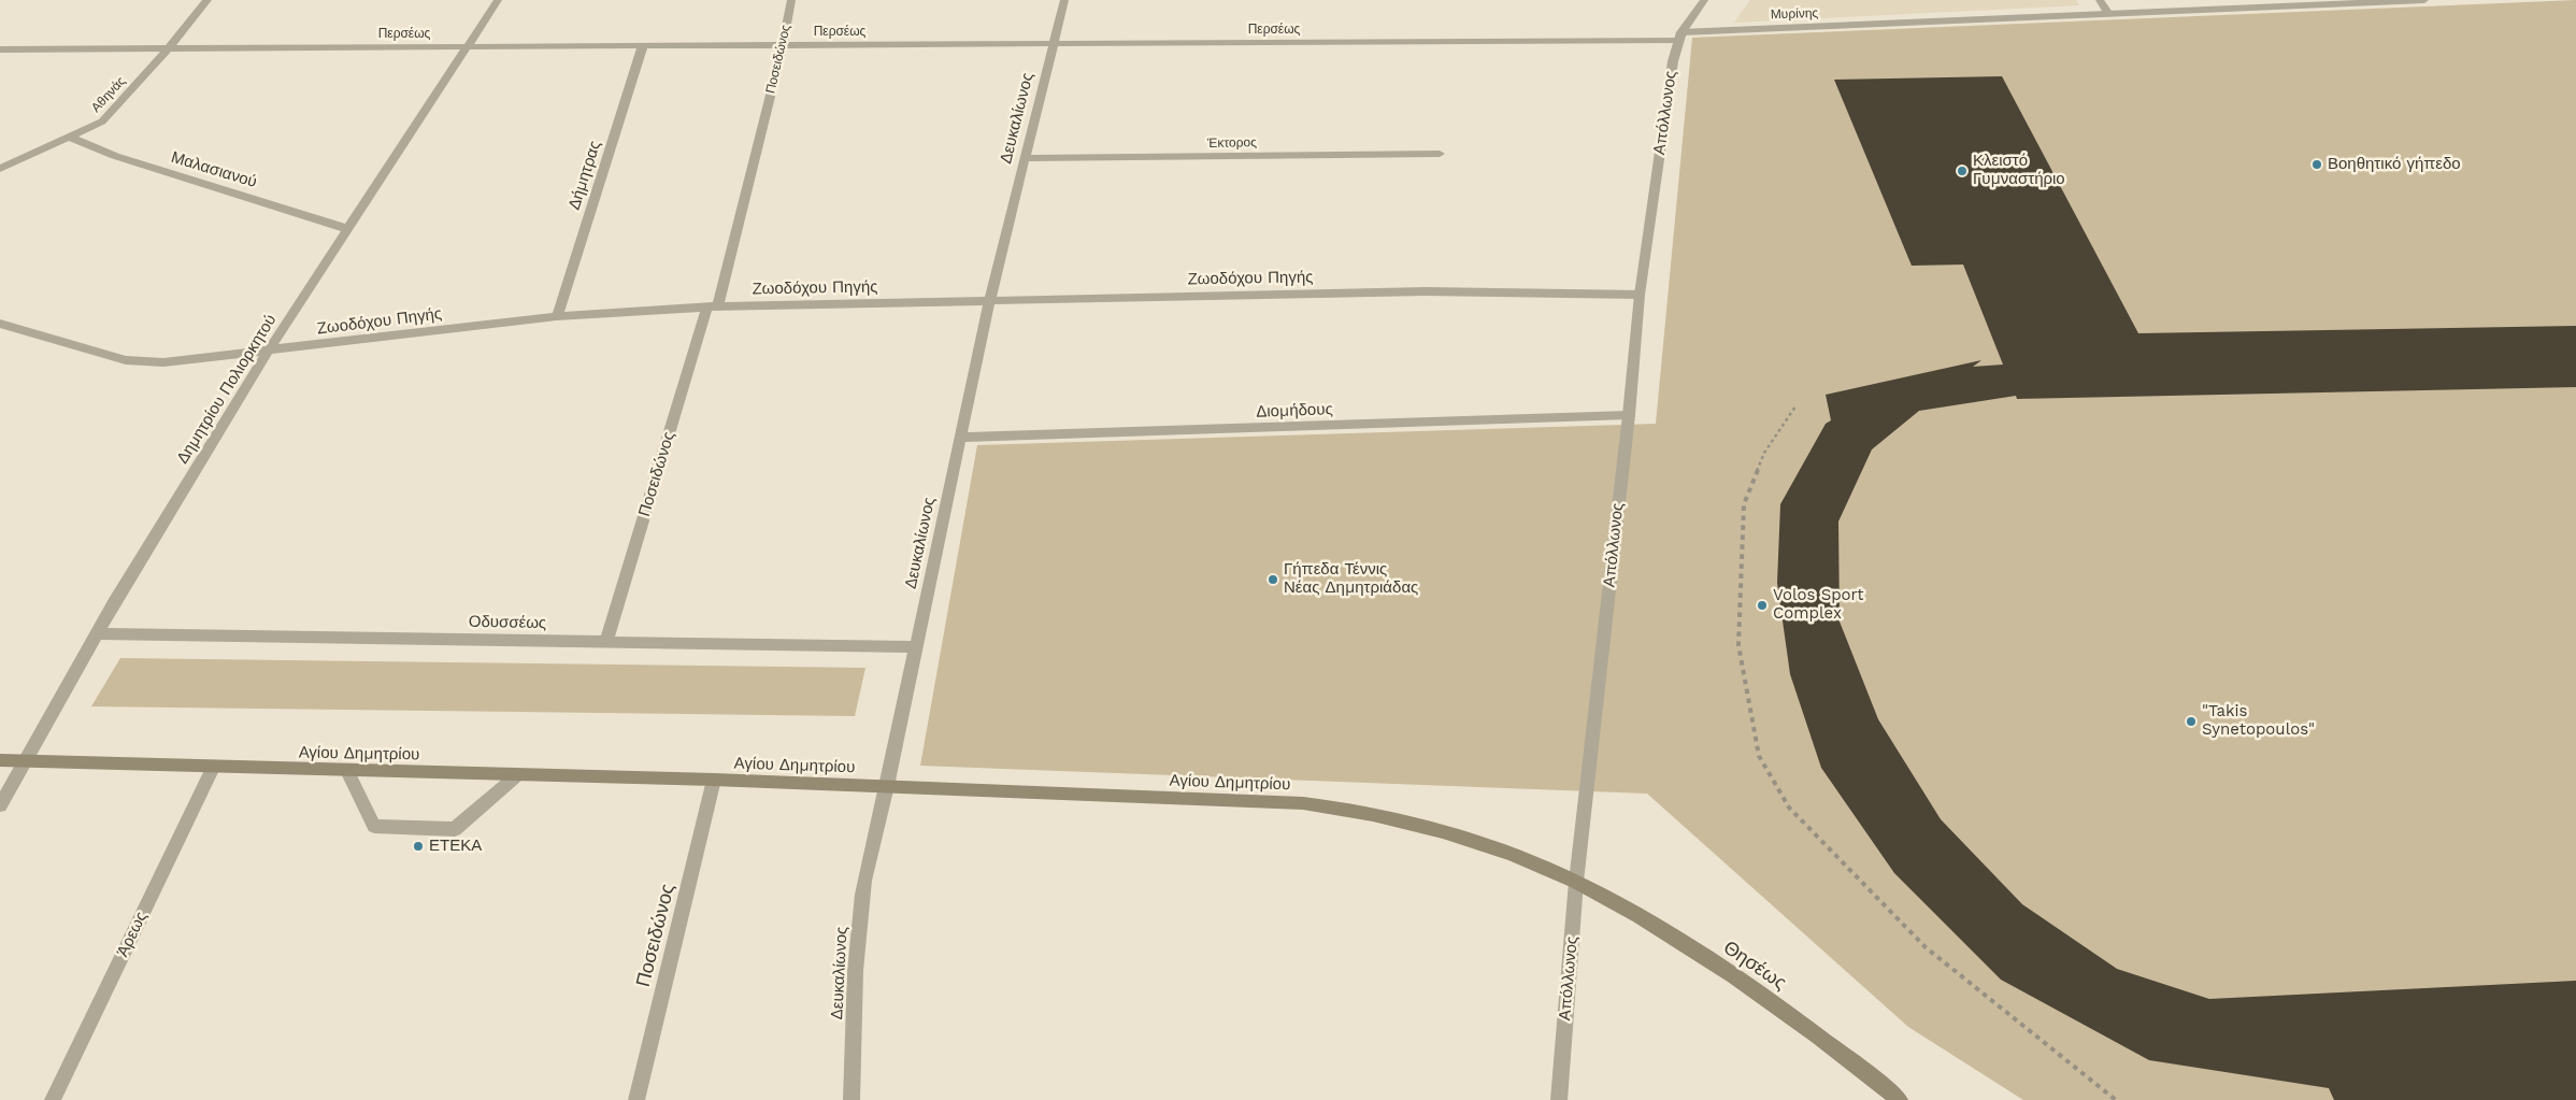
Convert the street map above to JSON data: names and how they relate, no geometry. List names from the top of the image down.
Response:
{
  "streets": {
    "main road": ["Αγίου Δημητρίου", "Θησέως"],
    "street": [
      "Μυρίνης",
      "Περσέως",
      "Ποσειδώνος",
      "Αθηνάς",
      "Απόλλωνος",
      "Δευκαλίωνος",
      "Έκτορος",
      "Μαλασιανού",
      "Δήμητρας",
      "Ζωοδόχου Πηγής",
      "Δημητρίου Πολιορκητού",
      "Διομήδους",
      "Οδυσσέως",
      "Άρεως"
    ]
  },
  "crossings": [
    ["Μυρίνης", "Περσέως"],
    ["Μυρίνης", "Απόλλωνος"],
    ["Περσέως", "Ποσειδώνος"],
    ["Περσέως", "Αθηνάς"],
    ["Περσέως", "Απόλλωνος"],
    ["Περσέως", "Δευκαλίωνος"],
    ["Περσέως", "Δήμητρας"],
    ["Περσέως", "Δημητρίου Πολιορκητού"],
    ["Ποσειδώνος", "Ζωοδόχου Πηγής"],
    ["Ποσειδώνος", "Οδυσσέως"],
    ["Ποσειδώνος", "Αγίου Δημητρίου"],
    ["Αθηνάς", "Μαλασιανού"],
    ["Απόλλωνος", "Ζωοδόχου Πηγής"],
    ["Απόλλωνος", "Διομήδους"],
    ["Απόλλωνος", "Αγίου Δημητρίου"],
    ["Απόλλωνος", "Θησέως"],
    ["Δευκαλίωνος", "Έκτορος"],
    ["Δευκαλίωνος", "Ζωοδόχου Πηγής"],
    ["Δευκαλίωνος", "Διομήδους"],
    ["Δευκαλίωνος", "Οδυσσέως"],
    ["Δευκαλίωνος", "Αγίου Δημητρίου"],
    ["Μαλασιανού", "Δημητρίου Πολιορκητού"],
    ["Δήμητρας", "Ζωοδόχου Πηγής"],
    ["Ζωοδόχου Πηγής", "Δημητρίου Πολιορκητού"],
    ["Δημητρίου Πολιορκητού", "Οδυσσέως"],
    ["Δημητρίου Πολιορκητού", "Αγίου Δημητρίου"],
    ["Αγίου Δημητρίου", "Άρεως"],
    ["Αγίου Δημητρίου", "Θησέως"]
  ],
  "places": [
    "Βοηθητικό γήπεδο",
    "Κλειστό Γυμναστήριο",
    "Γήπεδα Τέννις Νέας Δημητριάδας",
    "Volos Sport Complex",
    "\"Takis Synetopoulos\"",
    "ΕΤΕΚΑ"
  ]
}
